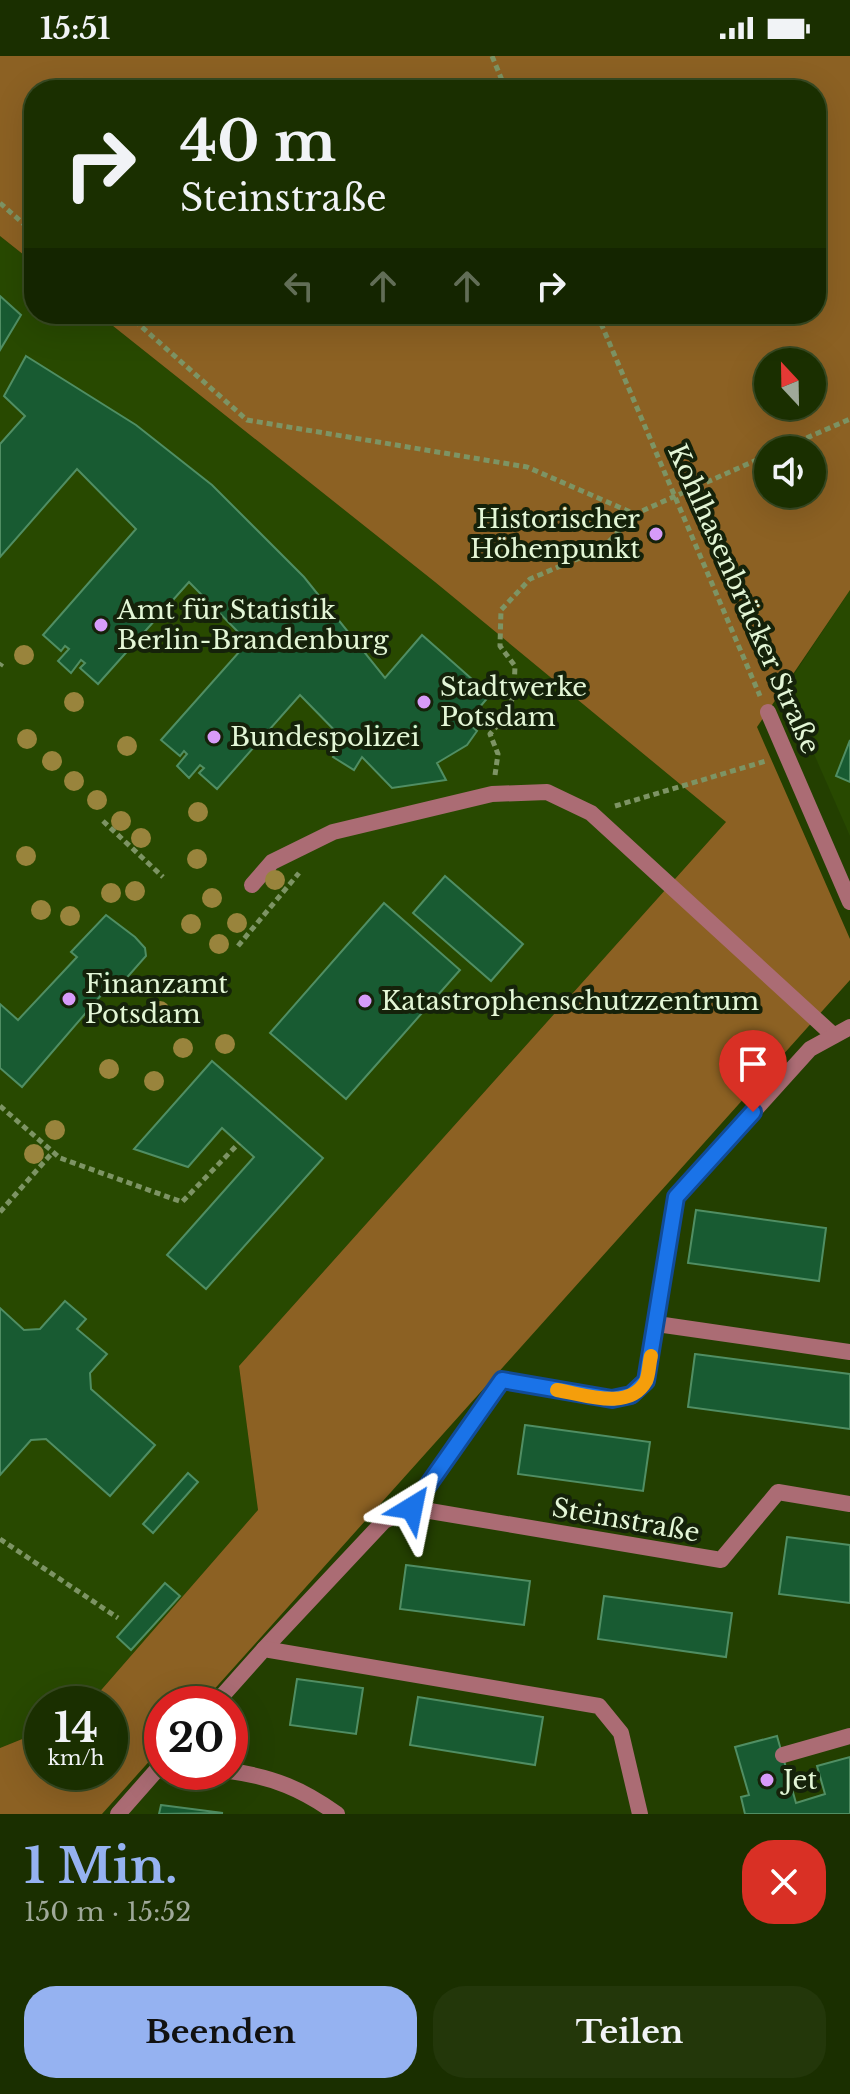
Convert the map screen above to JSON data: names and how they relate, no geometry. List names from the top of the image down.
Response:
{
  "streets": {
    "lane": ["Kohlhasenbrücker Straße", "Steinstraße"]
  },
  "places": [
    "Historischer Höhenpunkt",
    "Amt für Statistik Berlin-Brandenburg",
    "Stadtwerke Potsdam",
    "Bundespolizei",
    "Finanzamt Potsdam",
    "Katastrophenschutzzentrum",
    "Jet"
  ],
  "north": "top",
  "page": {
    "status": "15:51",
    "turn": ["40 m", "Steinstraße"],
    "speed": "14 km/h",
    "limit": "20",
    "heading": ["1 Min.", "150 m · 15:52"],
    "buttons": ["Beenden", "Teilen"]
  }
}
